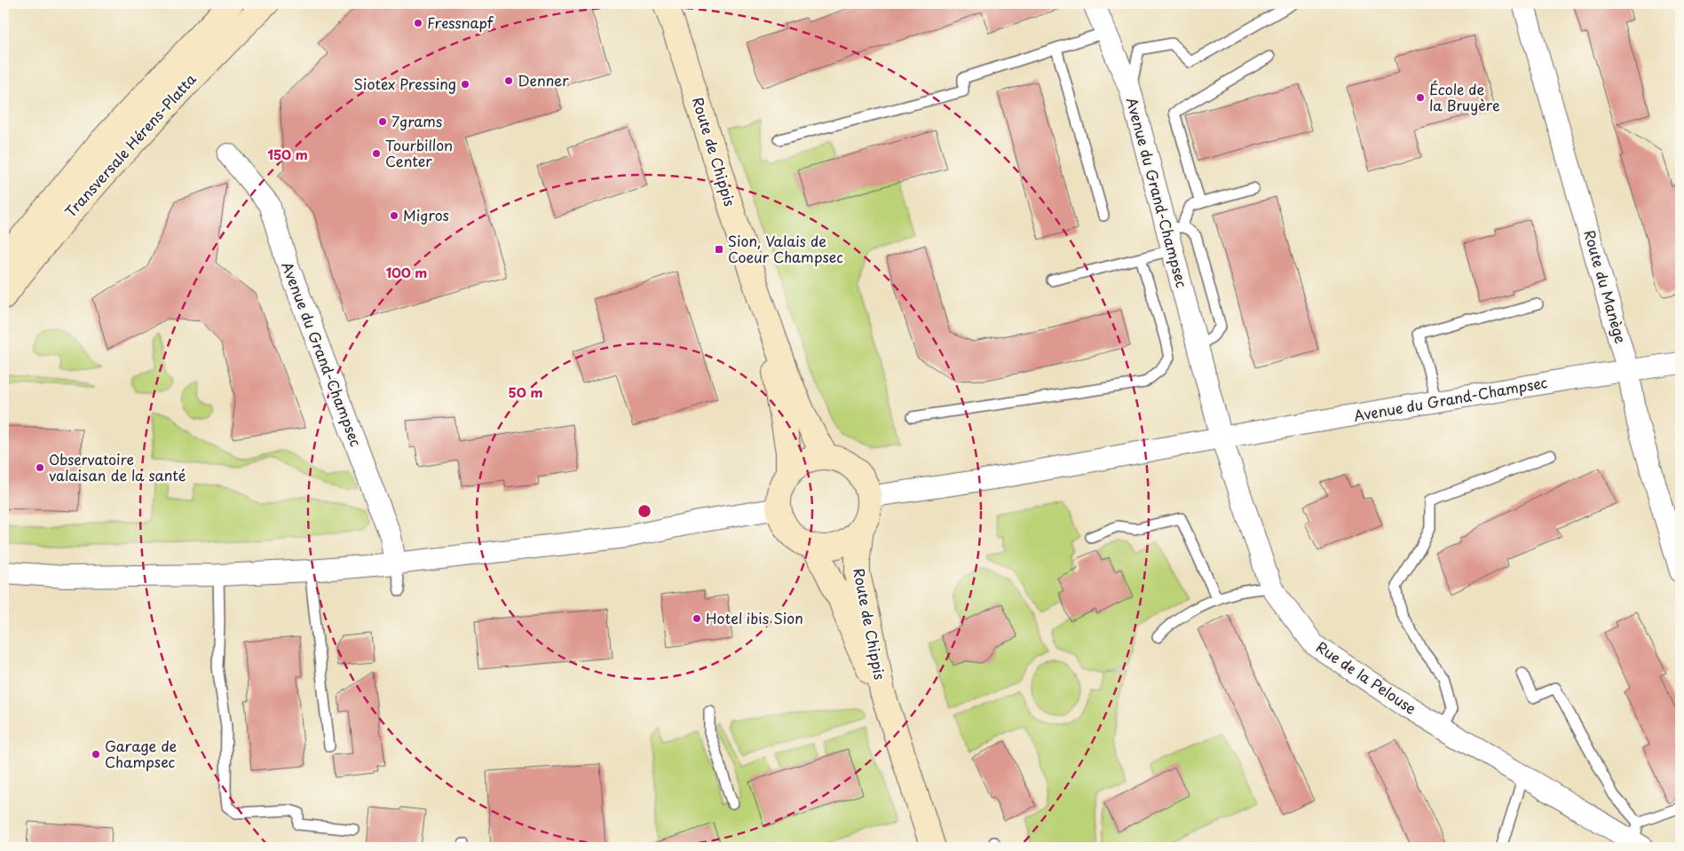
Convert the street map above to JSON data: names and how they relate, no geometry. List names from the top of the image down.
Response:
{
  "streets": {
    "street": [
      "Transversale Hérens-Platta",
      "Route de Chippis",
      "Avenue du Grand-Champsec",
      "Route du Manège",
      "Rue de la Pelouse"
    ]
  },
  "crossings": [
    ["Route de Chippis", "Avenue du Grand-Champsec"],
    ["Avenue du Grand-Champsec", "Route du Manège"],
    ["Avenue du Grand-Champsec", "Rue de la Pelouse"]
  ],
  "places": {
    "other": [
      "Fressnapf",
      "Denner",
      "Siotex Pressing",
      "École de la Bruyère",
      "7grams",
      "Tourbillon Center",
      "Migros",
      "Observatoire valaisan de la santé",
      "Hotel ibis Sion",
      "Garage de Champsec"
    ],
    "transit": ["Sion, Valais de Coeur Champsec"]
  },
  "rings": ["150 m", "100 m", "50 m"]
}
